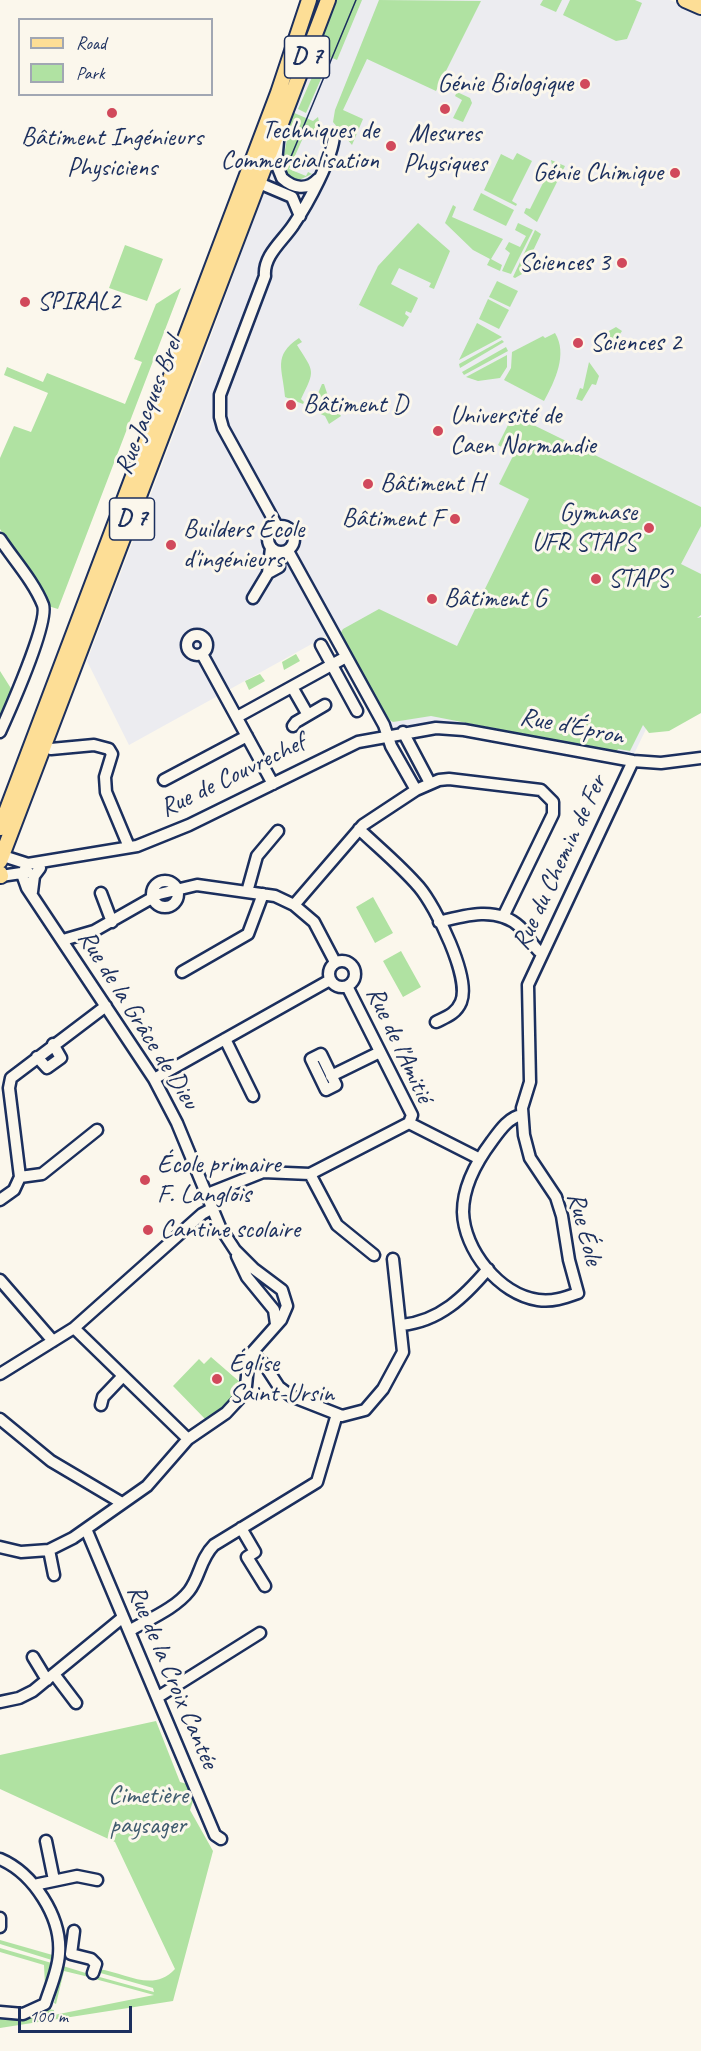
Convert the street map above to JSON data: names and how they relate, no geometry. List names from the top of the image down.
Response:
{
  "streets": {
    "main road": ["D 7", "Rue Jacques Brel"],
    "street": [
      "Rue d'Épron",
      "Rue de Couvrechef",
      "Rue du Chemin de Fer",
      "Rue de la Grâce de Dieu",
      "Rue de l'Amitié",
      "Rue Éole",
      "Rue de la Croix Cantée"
    ]
  },
  "crossings": [
    ["Rue Jacques Brel", "Rue de Couvrechef"],
    ["Rue d'Épron", "Rue de Couvrechef"],
    ["Rue d'Épron", "Rue du Chemin de Fer"],
    ["Rue de Couvrechef", "Rue de la Grâce de Dieu"],
    ["Rue du Chemin de Fer", "Rue Éole"]
  ],
  "parks": ["Cimetière paysager"],
  "places": [
    "Génie Biologique",
    "Mesures Physiques",
    "Bâtiment Ingénieurs Physiciens",
    "Techniques de Commercialisation",
    "Génie Chimique",
    "Sciences 3",
    "SPIRAL2",
    "Sciences 2",
    "Bâtiment D",
    "Université de Caen Normandie",
    "Bâtiment H",
    "Bâtiment F",
    "Gymnase UFR STAPS",
    "Builders École d'ingénieurs",
    "STAPS",
    "Bâtiment G",
    "École primaire F. Langlois",
    "Cantine scolaire",
    "Église Saint-Ursin"
  ],
  "legend": ["Road", "Park"],
  "scale_bar": "100 m"
}
